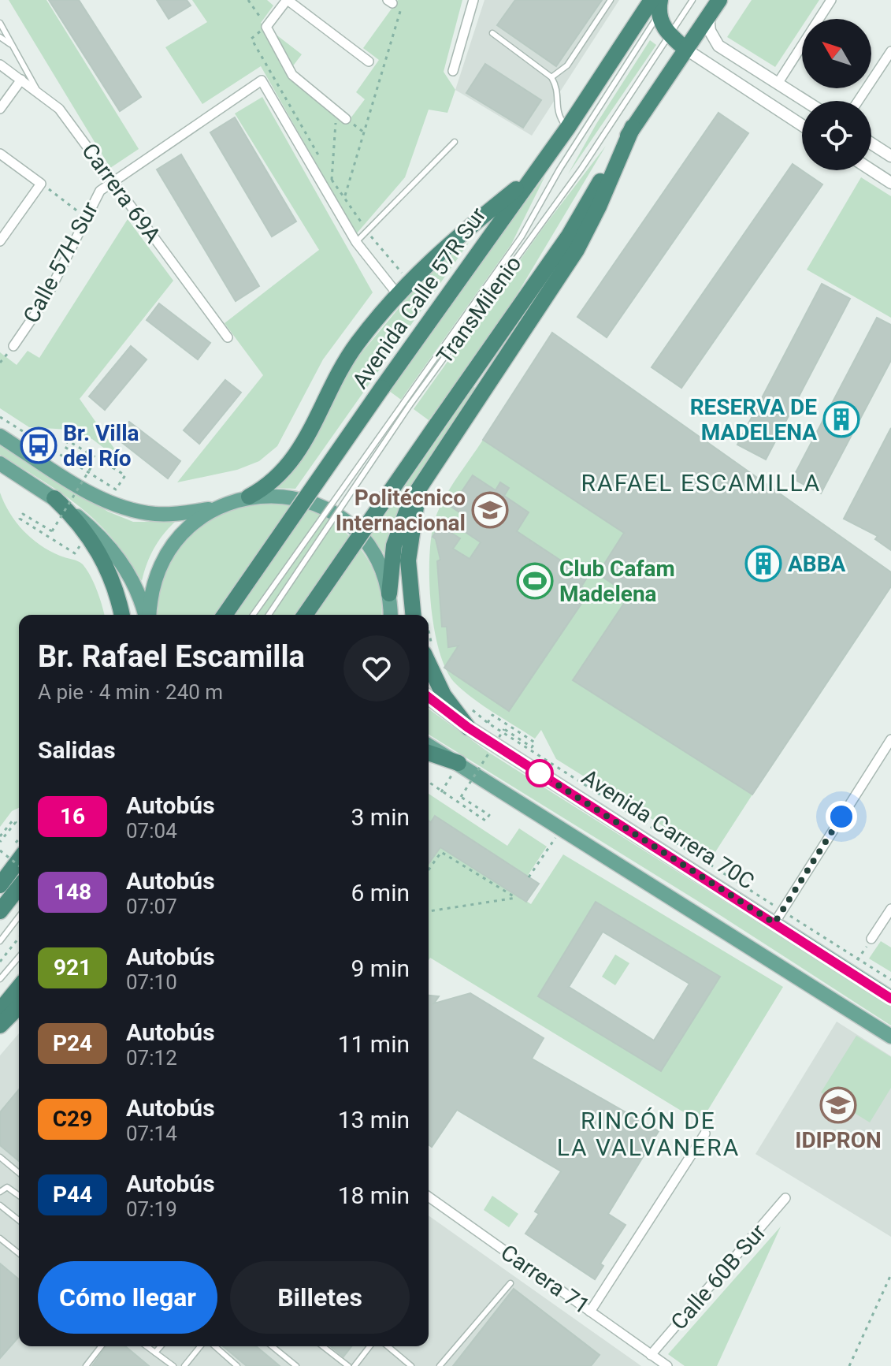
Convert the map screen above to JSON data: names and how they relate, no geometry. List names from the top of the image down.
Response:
{
  "streets": {
    "highway": ["Avenida Calle 57R Sur"],
    "main road": ["Avenida Carrera 70C"],
    "street": [
      "Carrera 69A",
      "Calle 57H Sur",
      "Calle 60B Sur",
      "Carrera 71"
    ],
    "lane": ["TransMilenio"]
  },
  "crossings": [
    ["Carrera 69A", "Calle 57H Sur"],
    ["Avenida Calle 57R Sur", "TransMilenio"],
    ["Calle 60B Sur", "Carrera 71"]
  ],
  "districts": ["RAFAEL ESCAMILLA", "RINCÓN DE LA VALVANERA"],
  "places": {
    "building": ["RESERVA DE MADELENA", "ABBA"],
    "bus stop": ["Br. Villa del Río"],
    "school or university": ["Politécnico Internacional", "IDIPRON"],
    "sports": ["Club Cafam Madelena"]
  },
  "lines": ["bus line 16"],
  "north": "top left",
  "page": {
    "heading": [
      ["Br. Rafael Escamilla", "A pie · 4 min · 240 m"],
      "Salidas"
    ],
    "list": [
      {
        "mark": "16",
        "name": "Autobús",
        "note": "07:04",
        "value": "3 min"
      },
      {
        "mark": "148",
        "name": "Autobús",
        "note": "07:07",
        "value": "6 min"
      },
      {
        "mark": "921",
        "name": "Autobús",
        "note": "07:10",
        "value": "9 min"
      },
      {
        "mark": "P24",
        "name": "Autobús",
        "note": "07:12",
        "value": "11 min"
      },
      {
        "mark": "C29",
        "name": "Autobús",
        "note": "07:14",
        "value": "13 min"
      },
      {
        "mark": "P44",
        "name": "Autobús",
        "note": "07:19",
        "value": "18 min"
      }
    ],
    "buttons": ["Cómo llegar", "Billetes"]
  }
}
